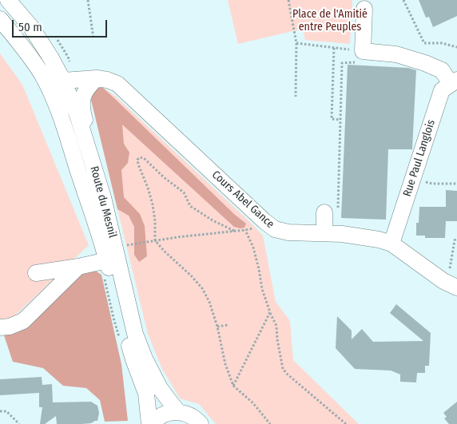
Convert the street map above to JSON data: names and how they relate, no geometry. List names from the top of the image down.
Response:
{
  "streets": {
    "street": ["Rue Paul Langlois", "Cours Abel Gance", "Route du Mesnil"]
  },
  "crossings": [
    ["Rue Paul Langlois", "Cours Abel Gance"],
    ["Cours Abel Gance", "Route du Mesnil"]
  ],
  "parks": ["Place de l'Amitié entre Peuples"],
  "scale_bar": "50 m"
}
